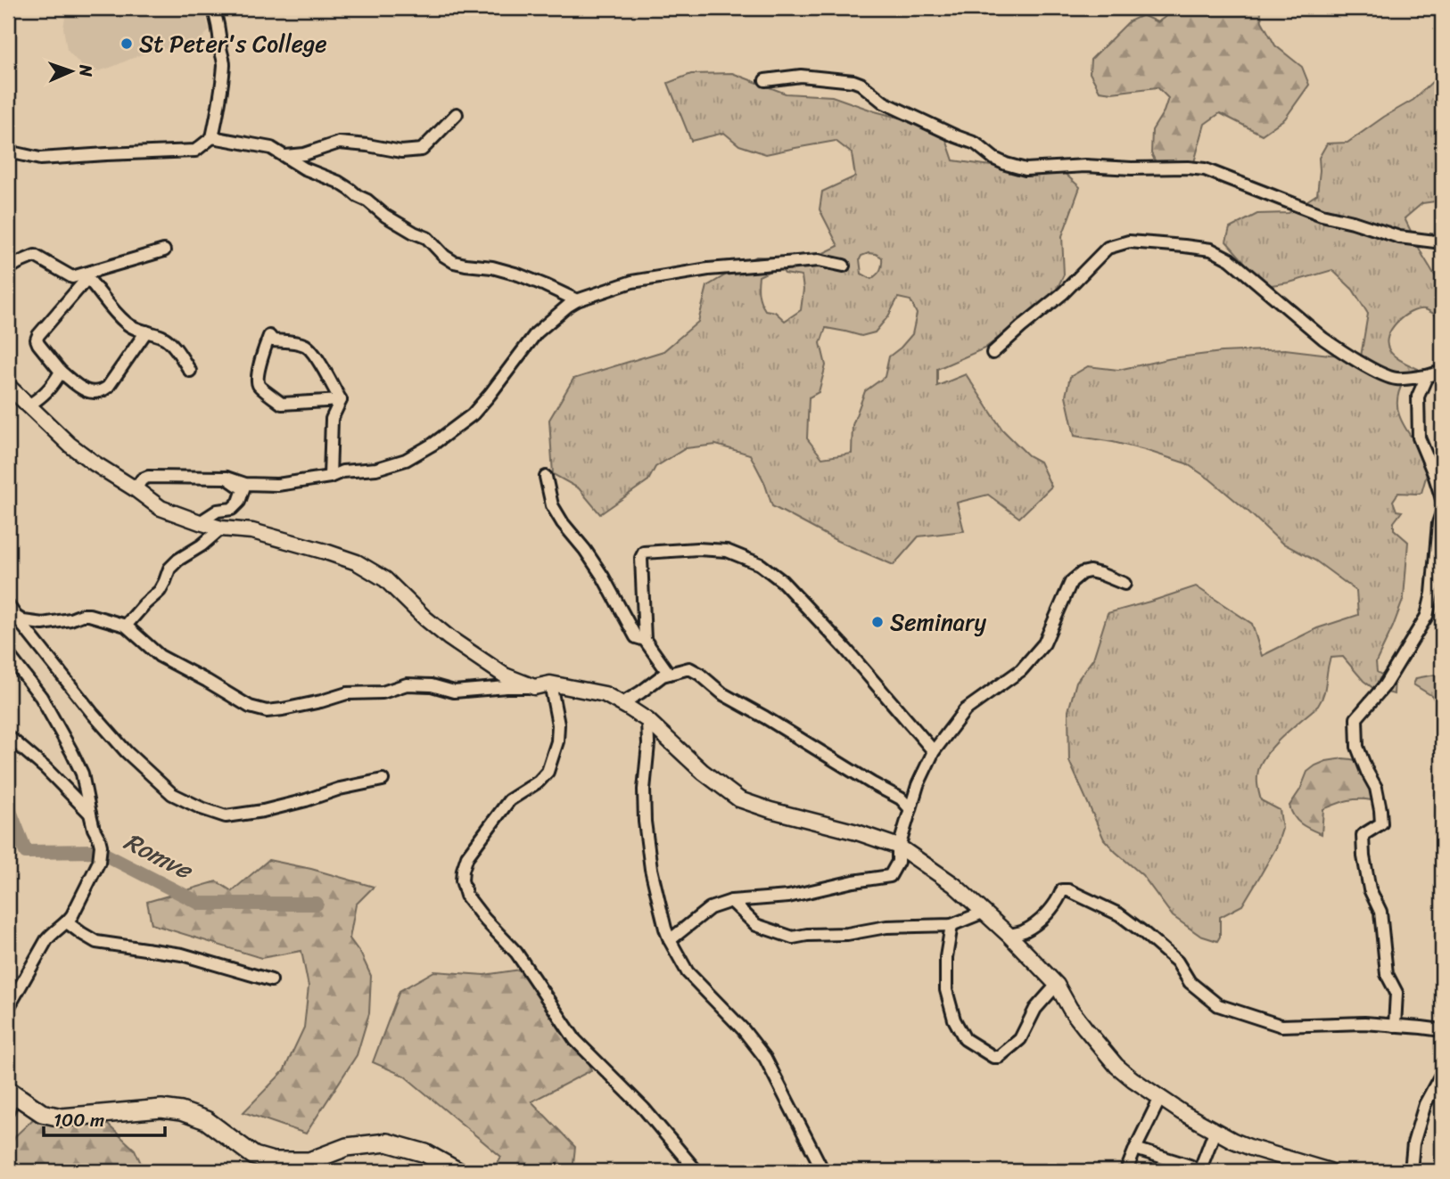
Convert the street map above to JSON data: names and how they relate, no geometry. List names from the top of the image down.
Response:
{
  "water": ["Romve"],
  "places": ["St Peter's College", "Seminary"],
  "scale_bar": "100 m",
  "north": "right"
}
